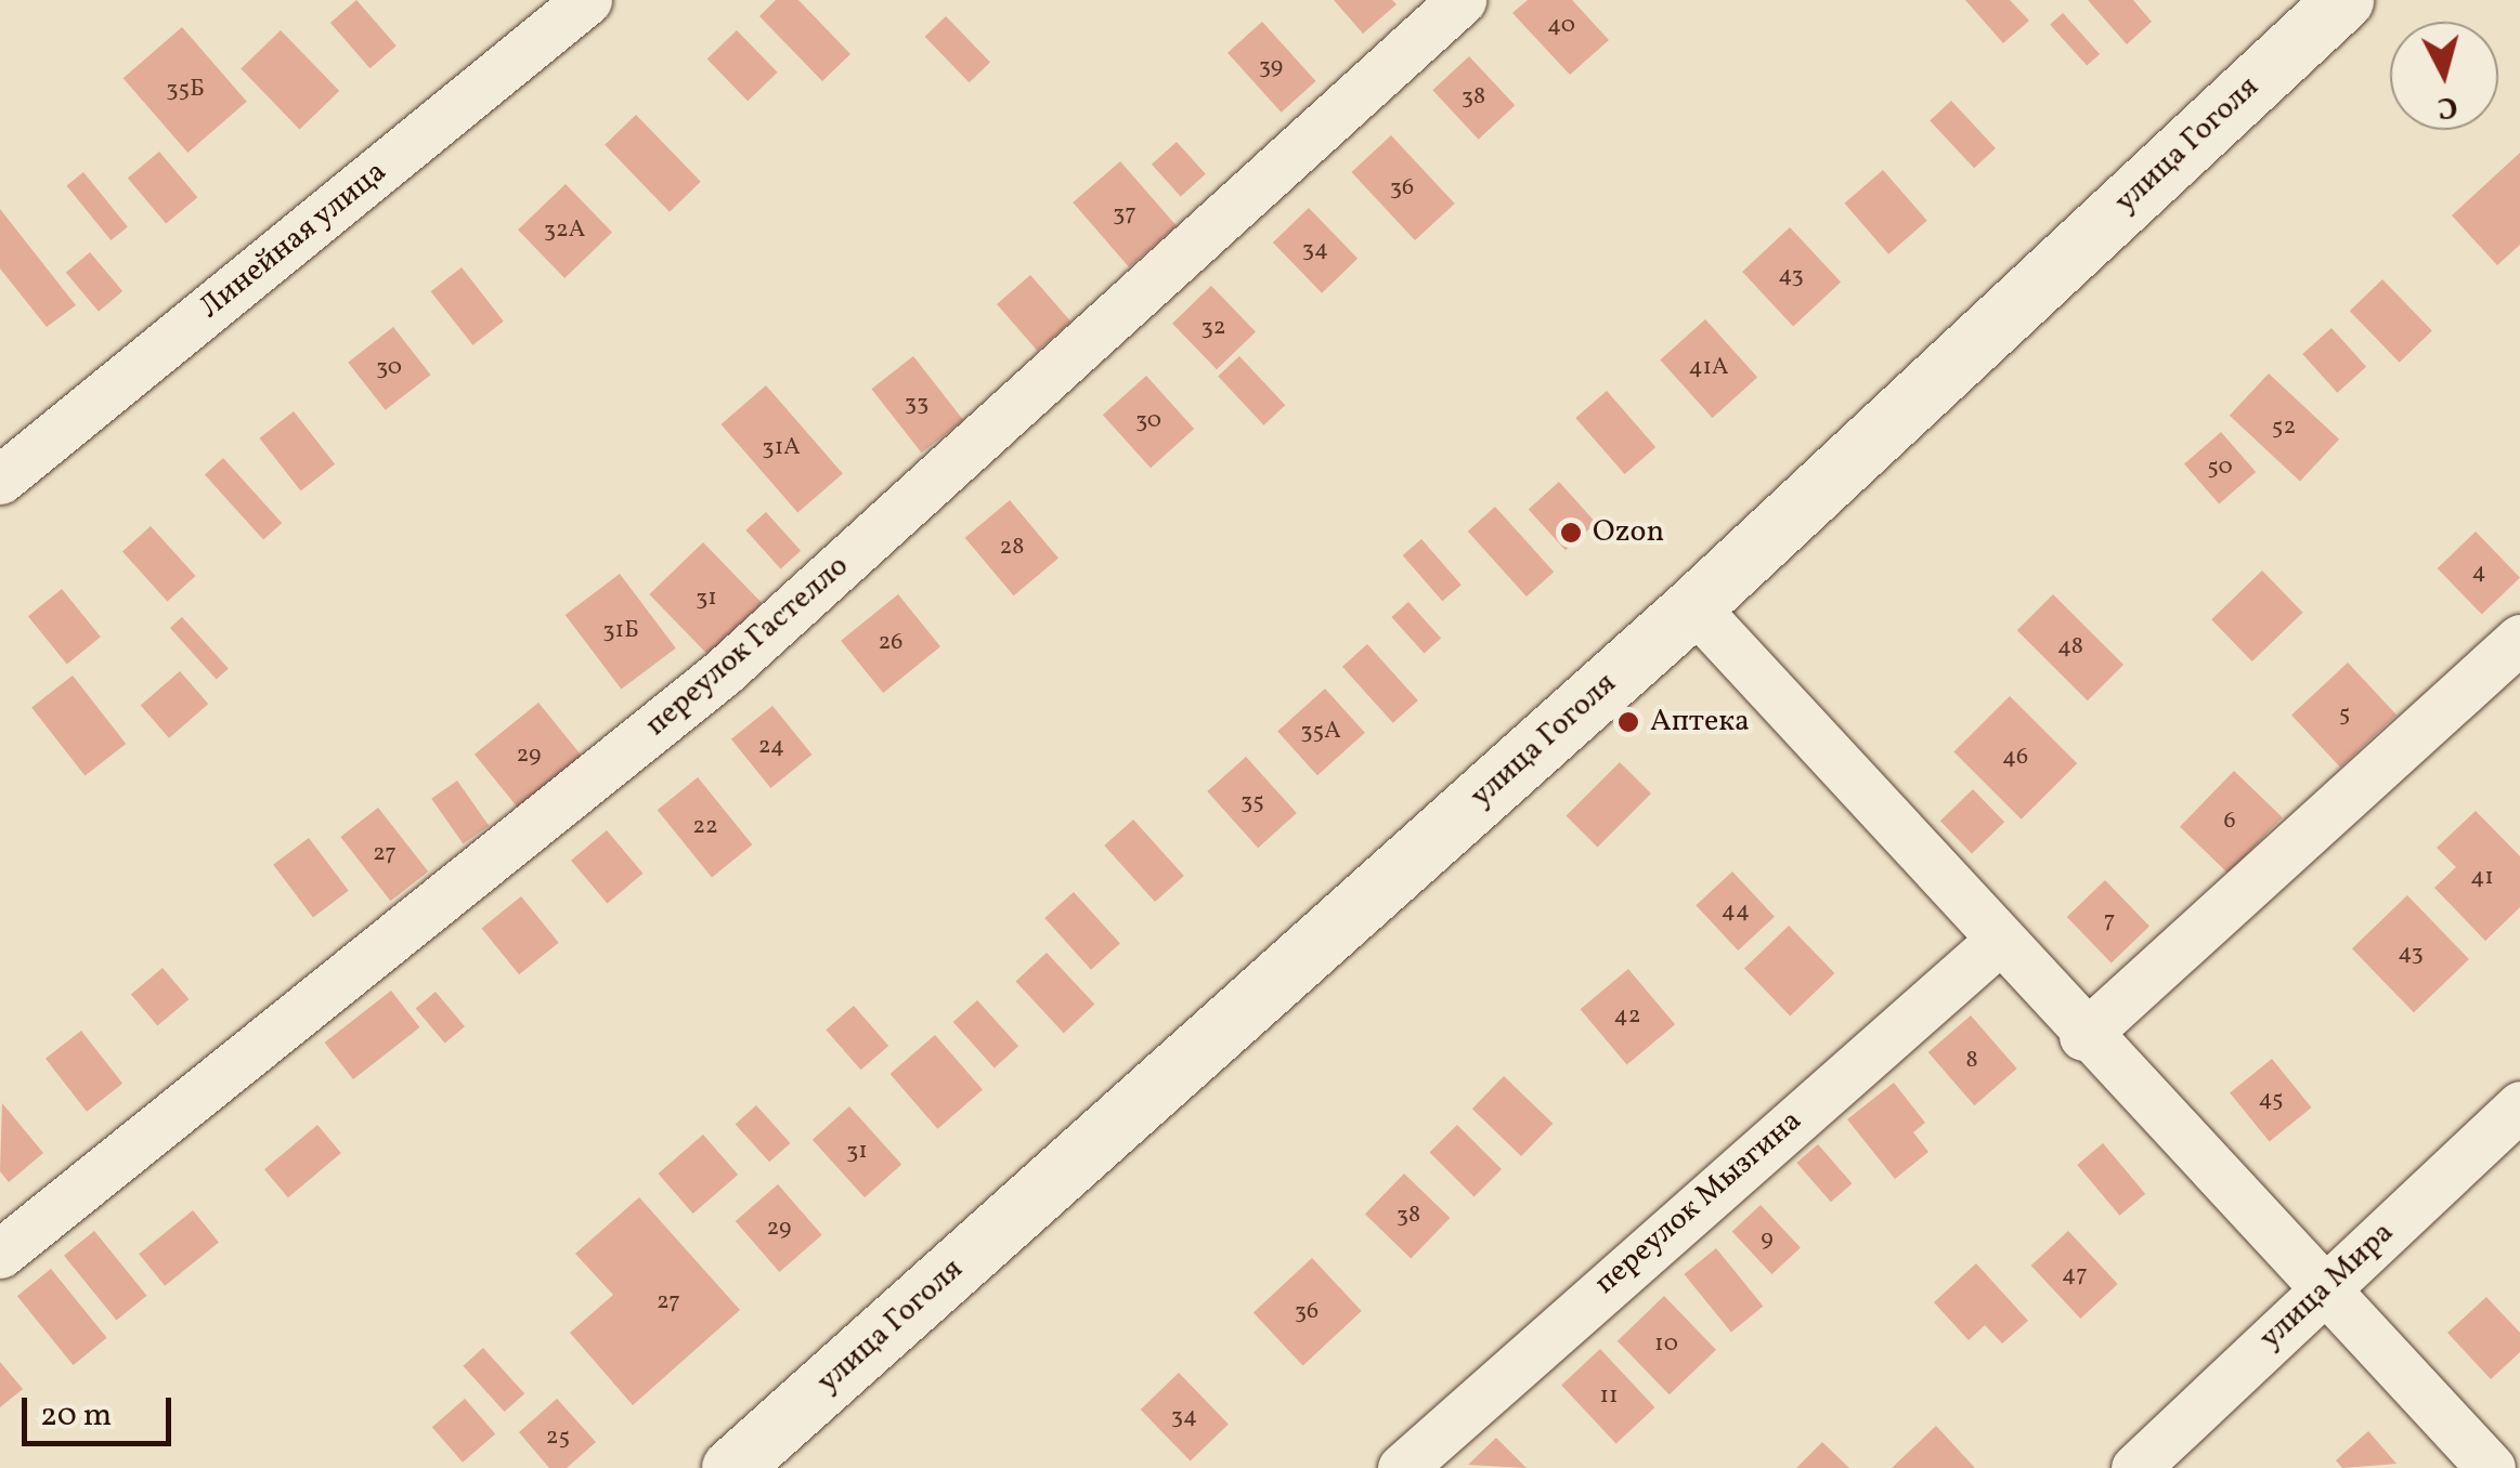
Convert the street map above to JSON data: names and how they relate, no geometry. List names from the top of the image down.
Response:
{
  "streets": {
    "street": [
      "улица Гоголя",
      "Линейная улица",
      "переулок Гастелло",
      "переулок Мызгина",
      "улица Мира"
    ]
  },
  "places": ["Ozon", "Аптека"],
  "house_numbers": [
    "40",
    "39",
    "35Б",
    "38",
    "36",
    "37",
    "32А",
    "34",
    "43",
    "32",
    "30",
    "41А",
    "33",
    "30",
    "52",
    "31А",
    "50",
    "28",
    "4",
    "31",
    "31Б",
    "26",
    "48",
    "5",
    "35А",
    "24",
    "29",
    "46",
    "35",
    "6",
    "22",
    "27",
    "41",
    "44",
    "7",
    "43",
    "42",
    "8",
    "45",
    "31",
    "38",
    "29",
    "9",
    "47",
    "27",
    "36",
    "10",
    "11",
    "34",
    "25"
  ],
  "scale_bar": "20 m",
  "north": "bottom"
}
